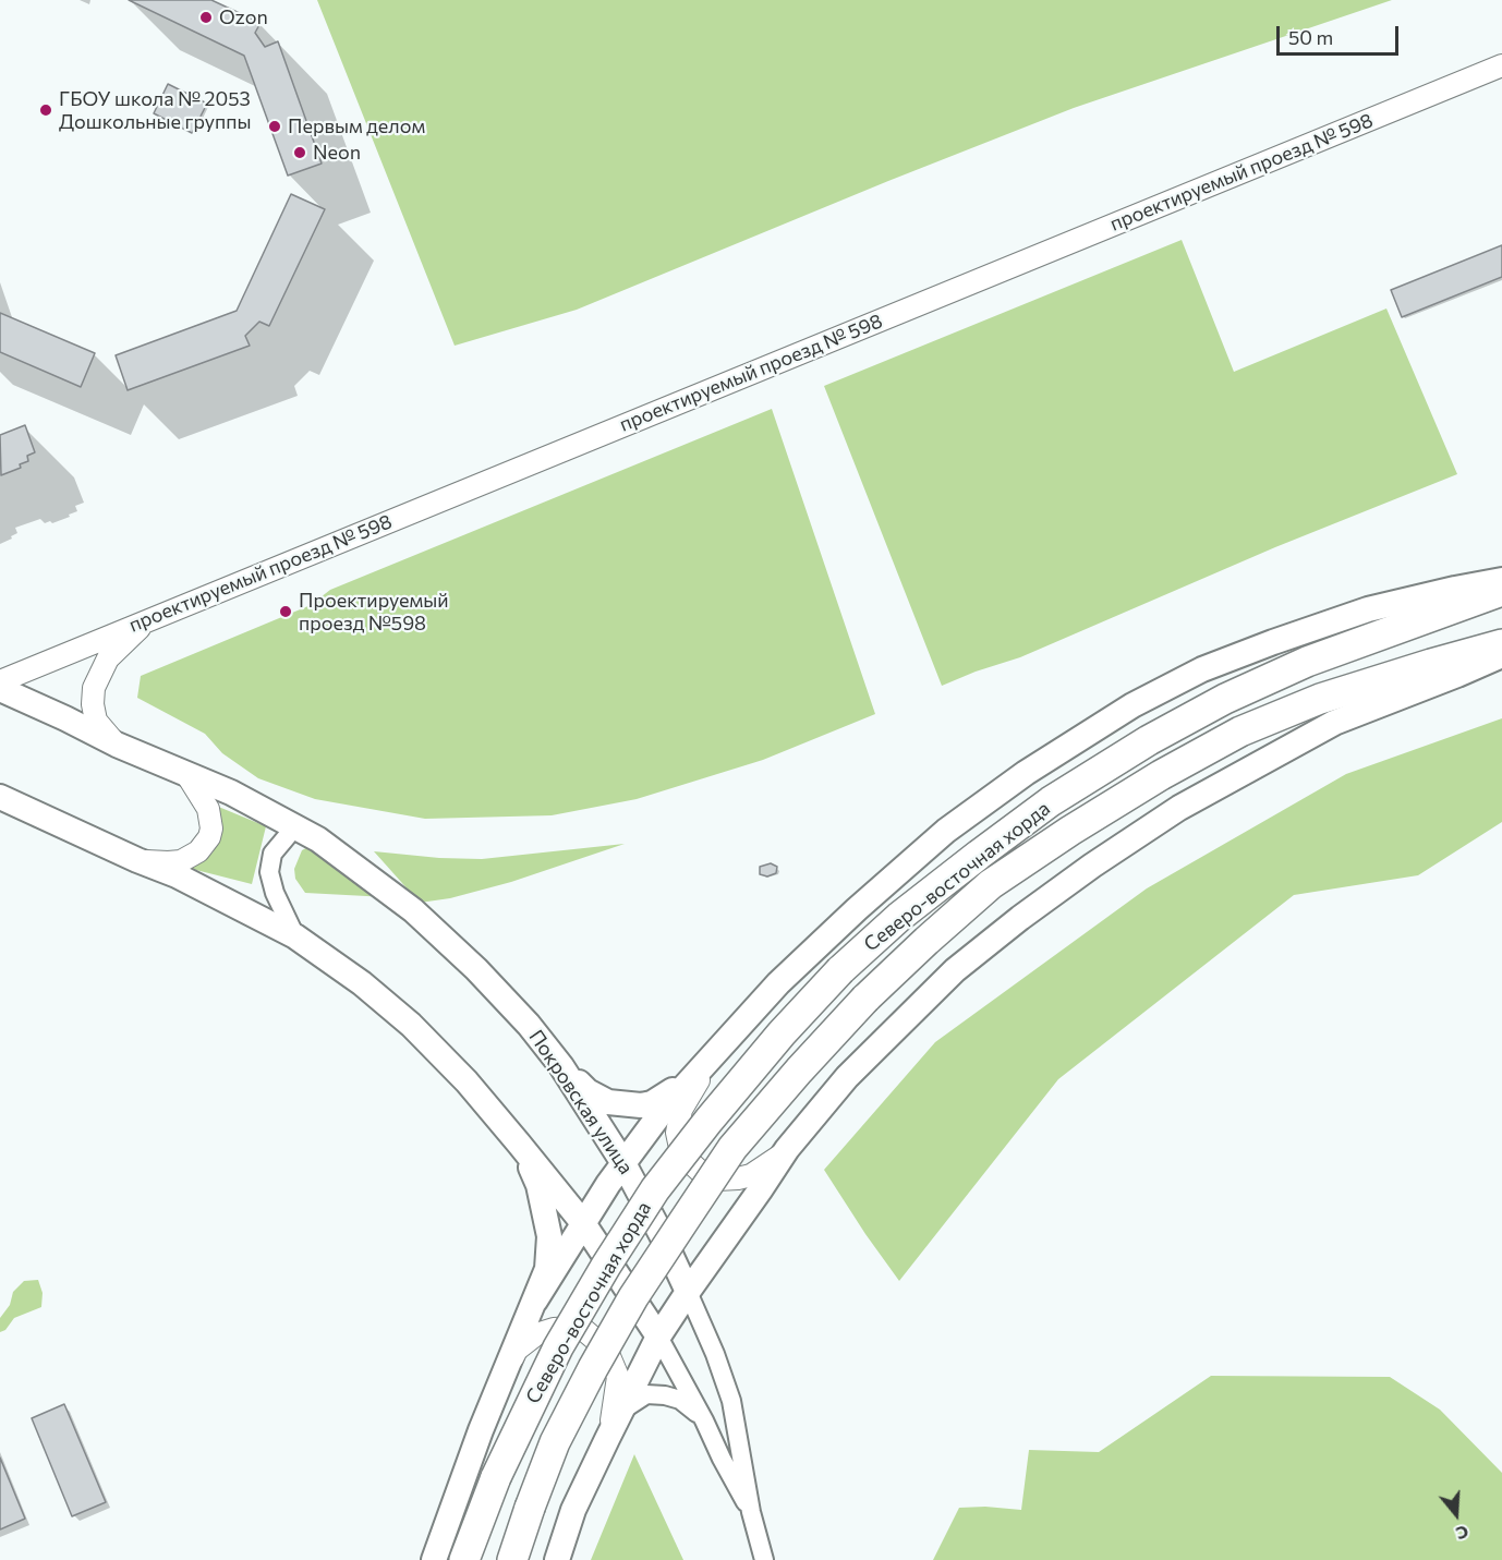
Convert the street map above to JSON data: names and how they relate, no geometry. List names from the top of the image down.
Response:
{
  "streets": {
    "highway": ["Северо-восточная хорда"],
    "main road": ["Покровская улица"],
    "street": ["проектируемый проезд № 598"]
  },
  "places": [
    "Ozon",
    "ГБОУ школа № 2053 Дошкольные группы",
    "Первым делом",
    "Neon",
    "Проектируемый проезд №598"
  ],
  "scale_bar": "50 m",
  "north": "bottom"
}
